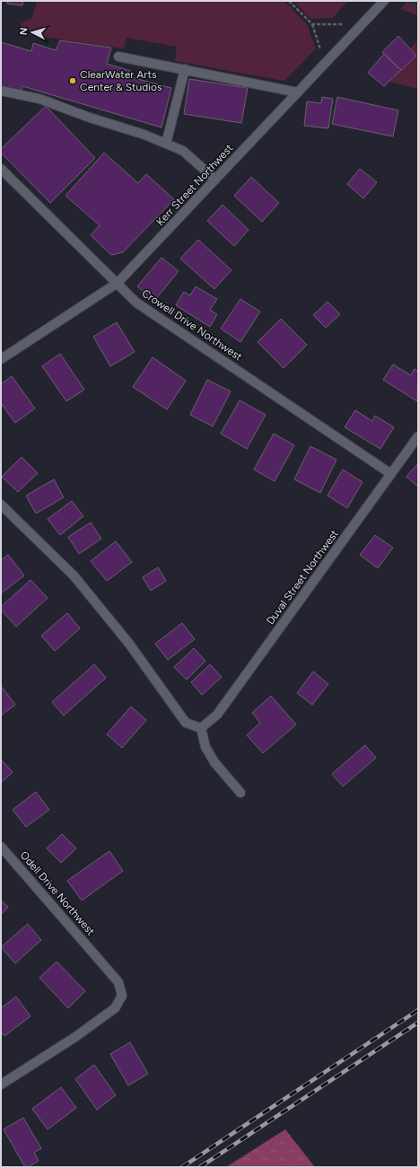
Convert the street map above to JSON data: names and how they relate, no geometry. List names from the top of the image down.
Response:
{
  "streets": {
    "street": [
      "Kerr Street Northwest",
      "Crowell Drive Northwest",
      "Duval Street Northwest",
      "Odell Drive Northwest"
    ]
  },
  "crossings": [
    ["Kerr Street Northwest", "Crowell Drive Northwest"],
    ["Crowell Drive Northwest", "Duval Street Northwest"]
  ],
  "places": ["ClearWater Arts Center & Studios"],
  "north": "left"
}
